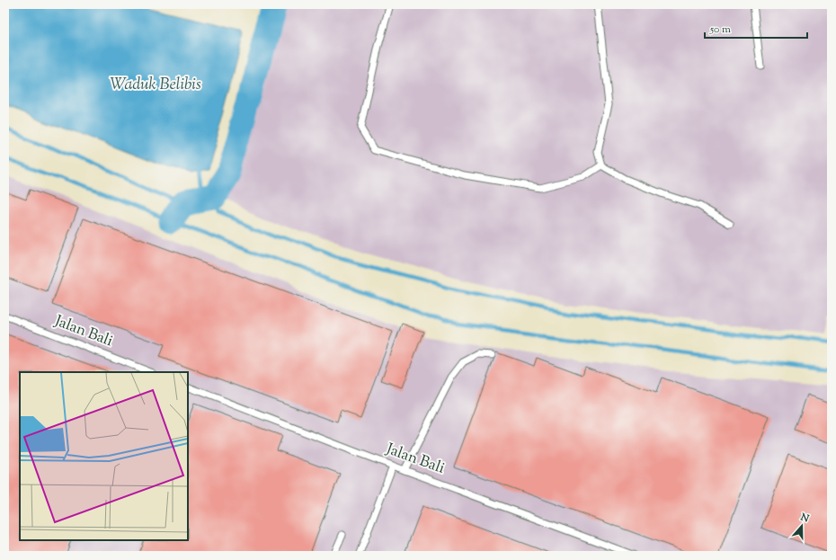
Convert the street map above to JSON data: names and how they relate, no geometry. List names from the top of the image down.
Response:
{
  "streets": {
    "lane": ["Jalan Bali"]
  },
  "water": ["Waduk Belibis"],
  "scale_bar": "50 m",
  "north": "top"
}
